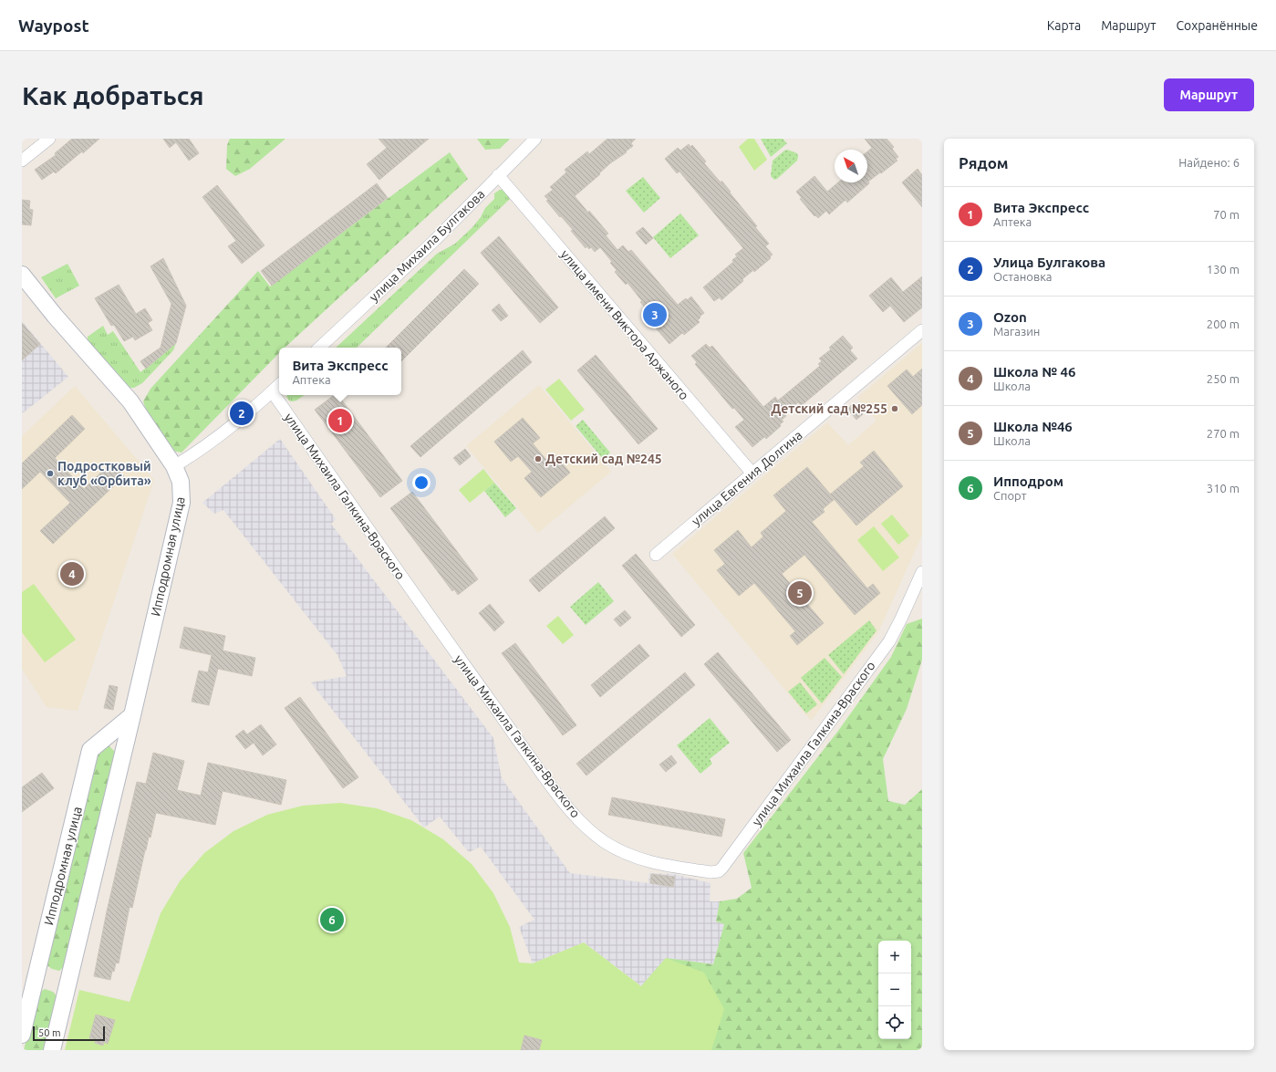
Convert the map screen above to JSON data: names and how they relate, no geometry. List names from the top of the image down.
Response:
{
  "streets": {
    "street": [
      "улица Михаила Булгакова",
      "улица имени Виктора Аржаного",
      "улица Евгения Долгина",
      "улица Михаила Галкина-Враского",
      "Ипподромная улица"
    ]
  },
  "crossings": [
    ["улица Михаила Булгакова", "улица имени Виктора Аржаного"],
    ["улица имени Виктора Аржаного", "улица Евгения Долгина"]
  ],
  "places": ["Детский сад №255", "Детский сад №245", "Подростковый клуб «Орбита»"],
  "scale_bar": "50 m",
  "north": "top left",
  "page": {
    "header": "Waypost",
    "nav": ["Карта", "Маршрут", "Сохранённые"],
    "buttons": "Маршрут",
    "title": "Как добраться",
    "heading": ["Рядом", "Найдено: 6"],
    "list": [
      {
        "mark": "1",
        "name": "Вита Экспресс",
        "note": "Аптека",
        "value": "70 m"
      },
      {
        "mark": "2",
        "name": "Улица Булгакова",
        "note": "Остановка",
        "value": "130 m"
      },
      {
        "mark": "3",
        "name": "Ozon",
        "note": "Магазин",
        "value": "200 m"
      },
      {
        "mark": "4",
        "name": "Школа № 46",
        "note": "Школа",
        "value": "250 m"
      },
      {
        "mark": "5",
        "name": "Школа №46",
        "note": "Школа",
        "value": "270 m"
      },
      {
        "mark": "6",
        "name": "Ипподром",
        "note": "Спорт",
        "value": "310 m"
      }
    ],
    "pins": [
      "3",
      "2",
      "1",
      "4",
      "5",
      "6"
    ],
    "popup": ["Вита Экспресс", "Аптека"],
    "map_buttons": ["+", "−"],
    "scale": "50 m"
  }
}
